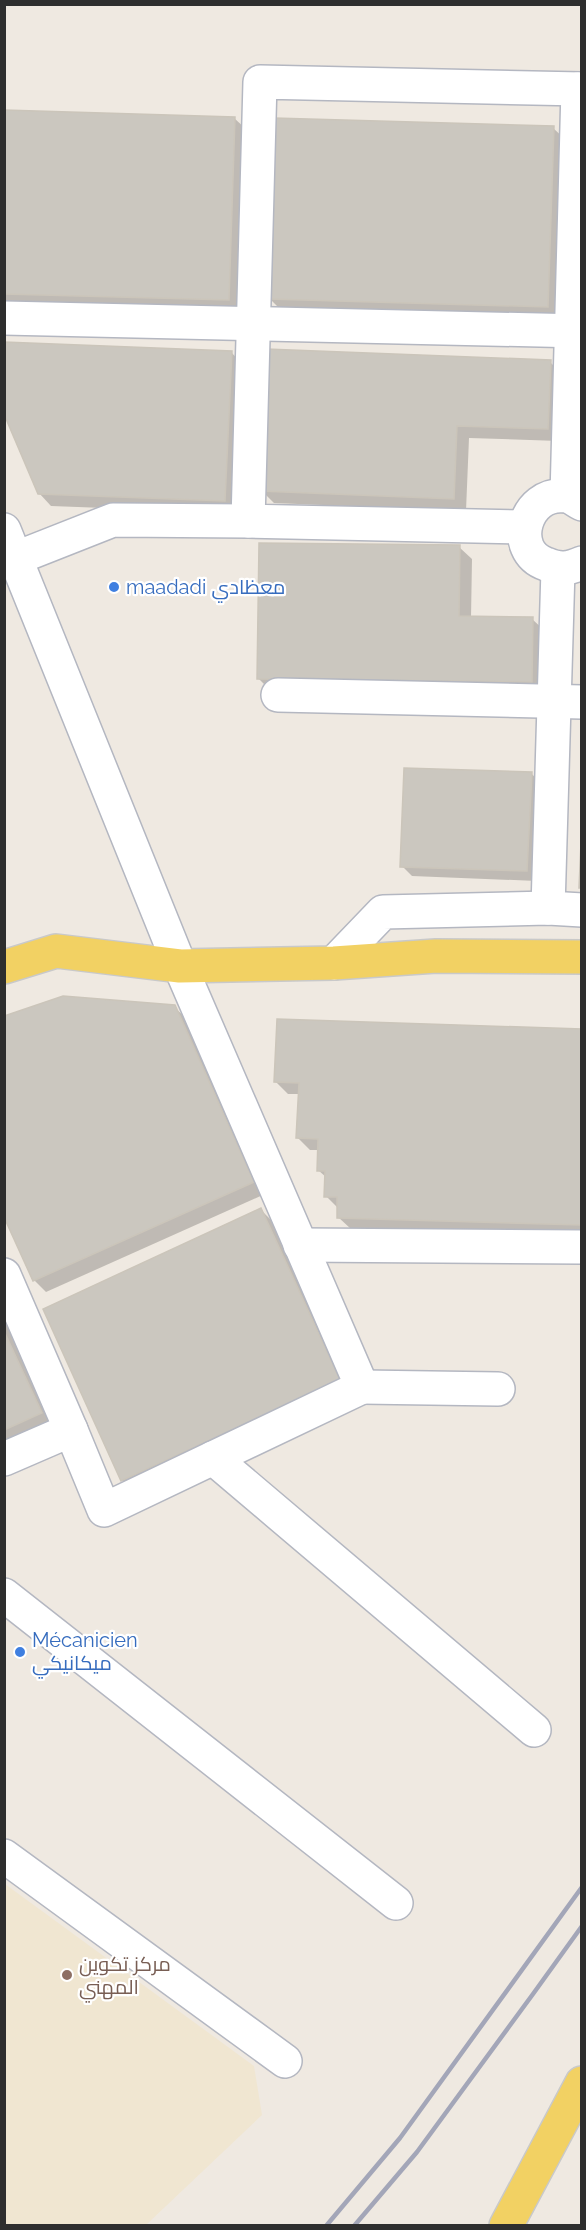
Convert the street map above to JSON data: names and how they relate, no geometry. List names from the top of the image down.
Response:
{
  "places": ["maadadi معظادي", "Mécanicien ميكانيكي", "مركز تكوين المهني"]
}
